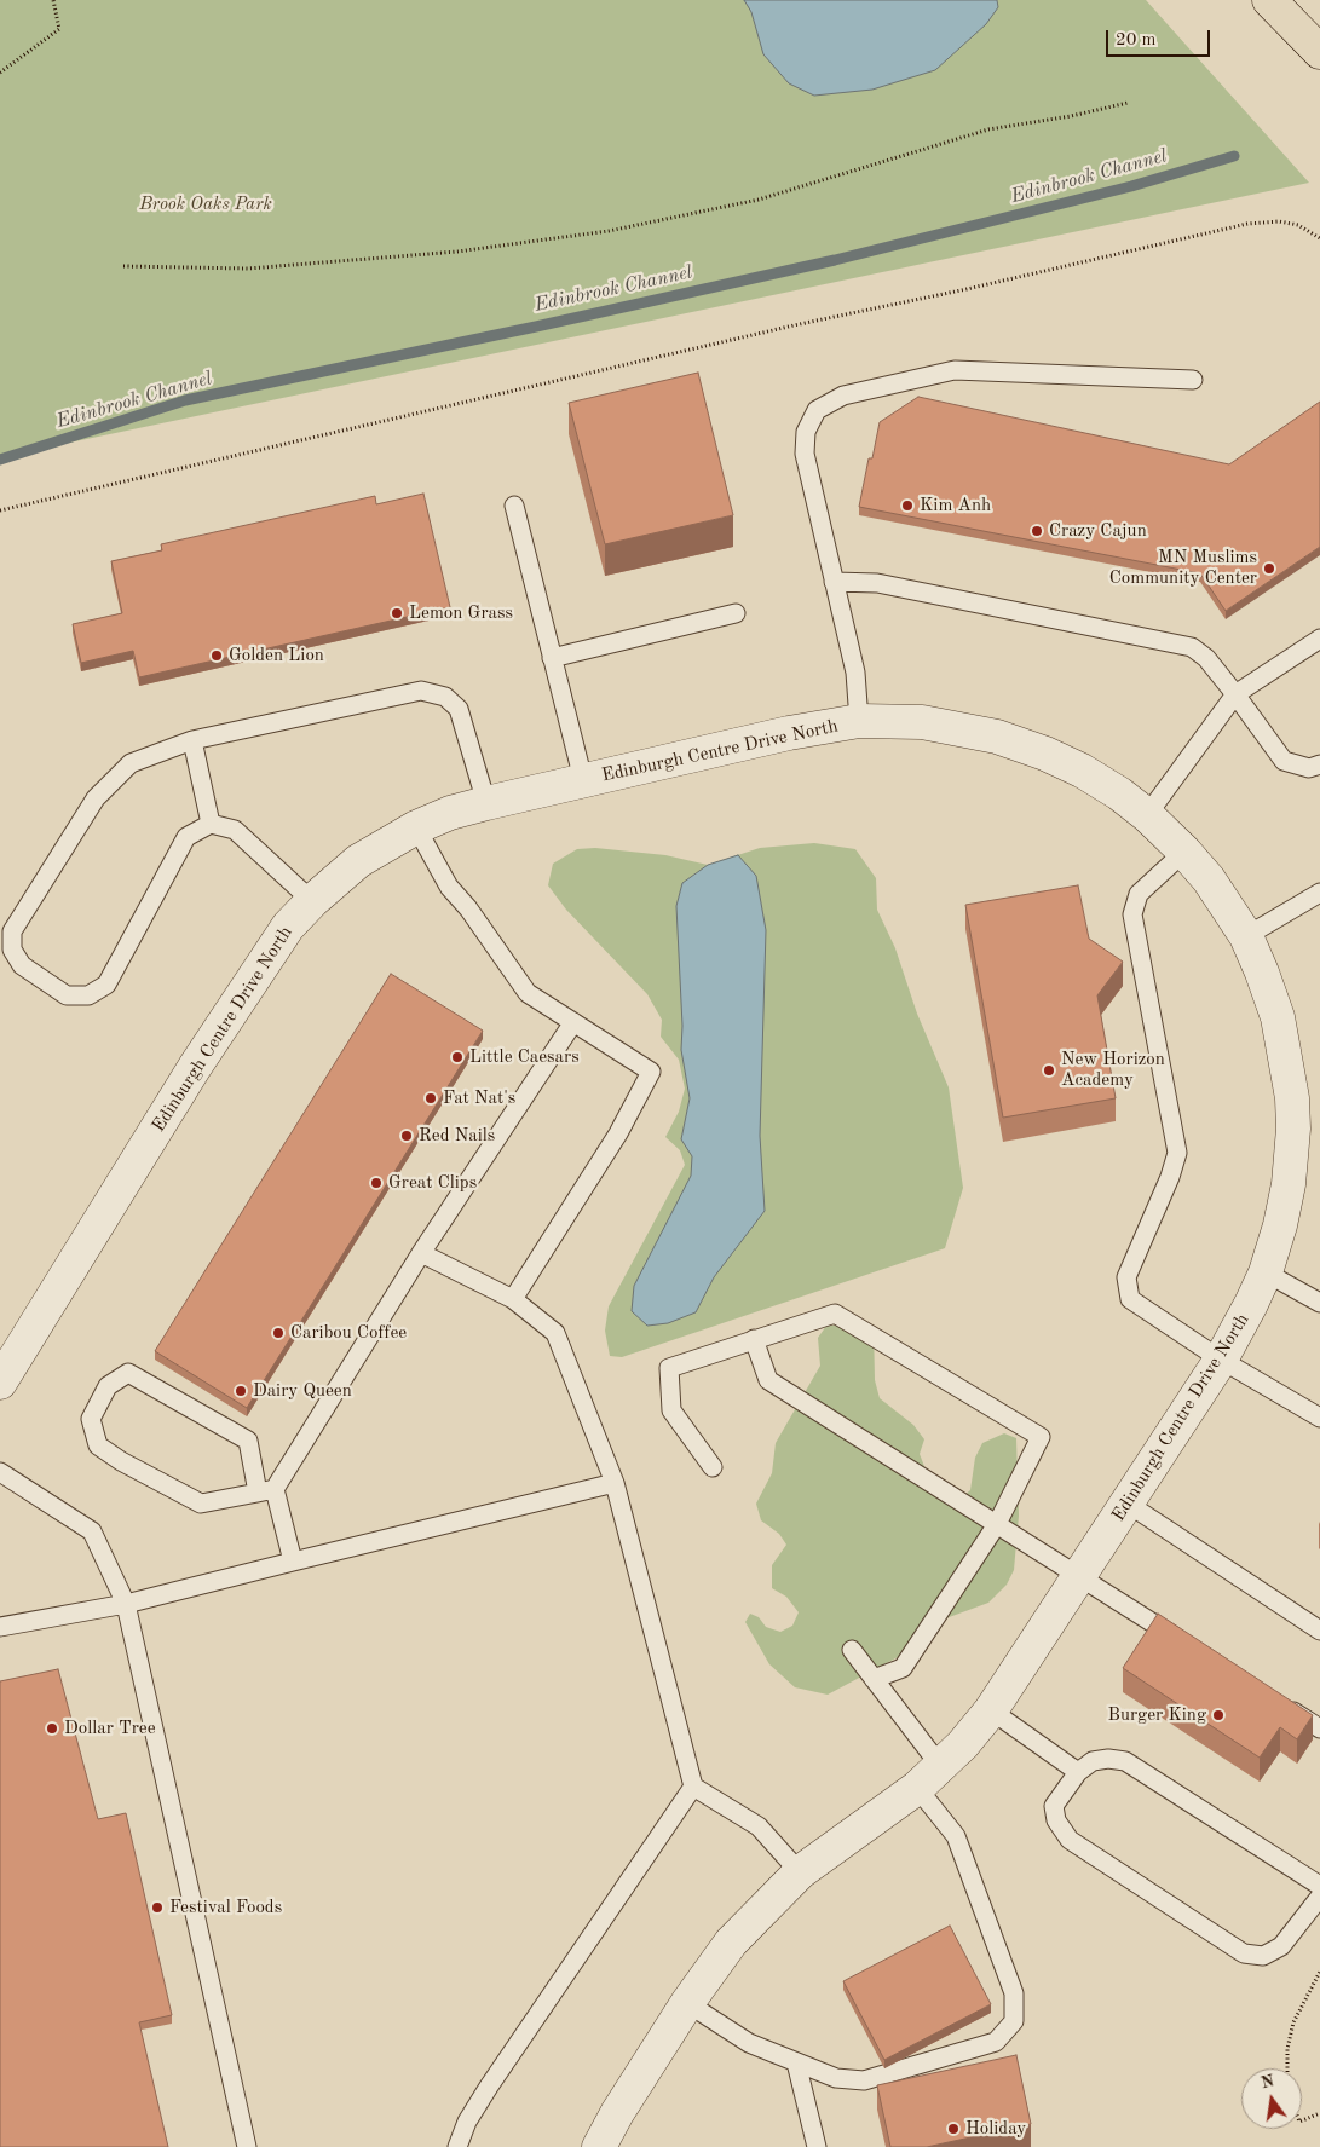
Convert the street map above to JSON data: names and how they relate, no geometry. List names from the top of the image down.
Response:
{
  "streets": {
    "street": ["Edinburgh Centre Drive North"]
  },
  "water": ["Edinbrook Channel"],
  "parks": ["Brook Oaks Park"],
  "places": [
    "Kim Anh",
    "Crazy Cajun",
    "MN Muslims Community Center",
    "Lemon Grass",
    "Golden Lion",
    "Little Caesars",
    "New Horizon Academy",
    "Fat Nat's",
    "Red Nails",
    "Great Clips",
    "Caribou Coffee",
    "Dairy Queen",
    "Burger King",
    "Dollar Tree",
    "Festival Foods",
    "Holiday"
  ],
  "scale_bar": "20 m",
  "north": "top"
}
